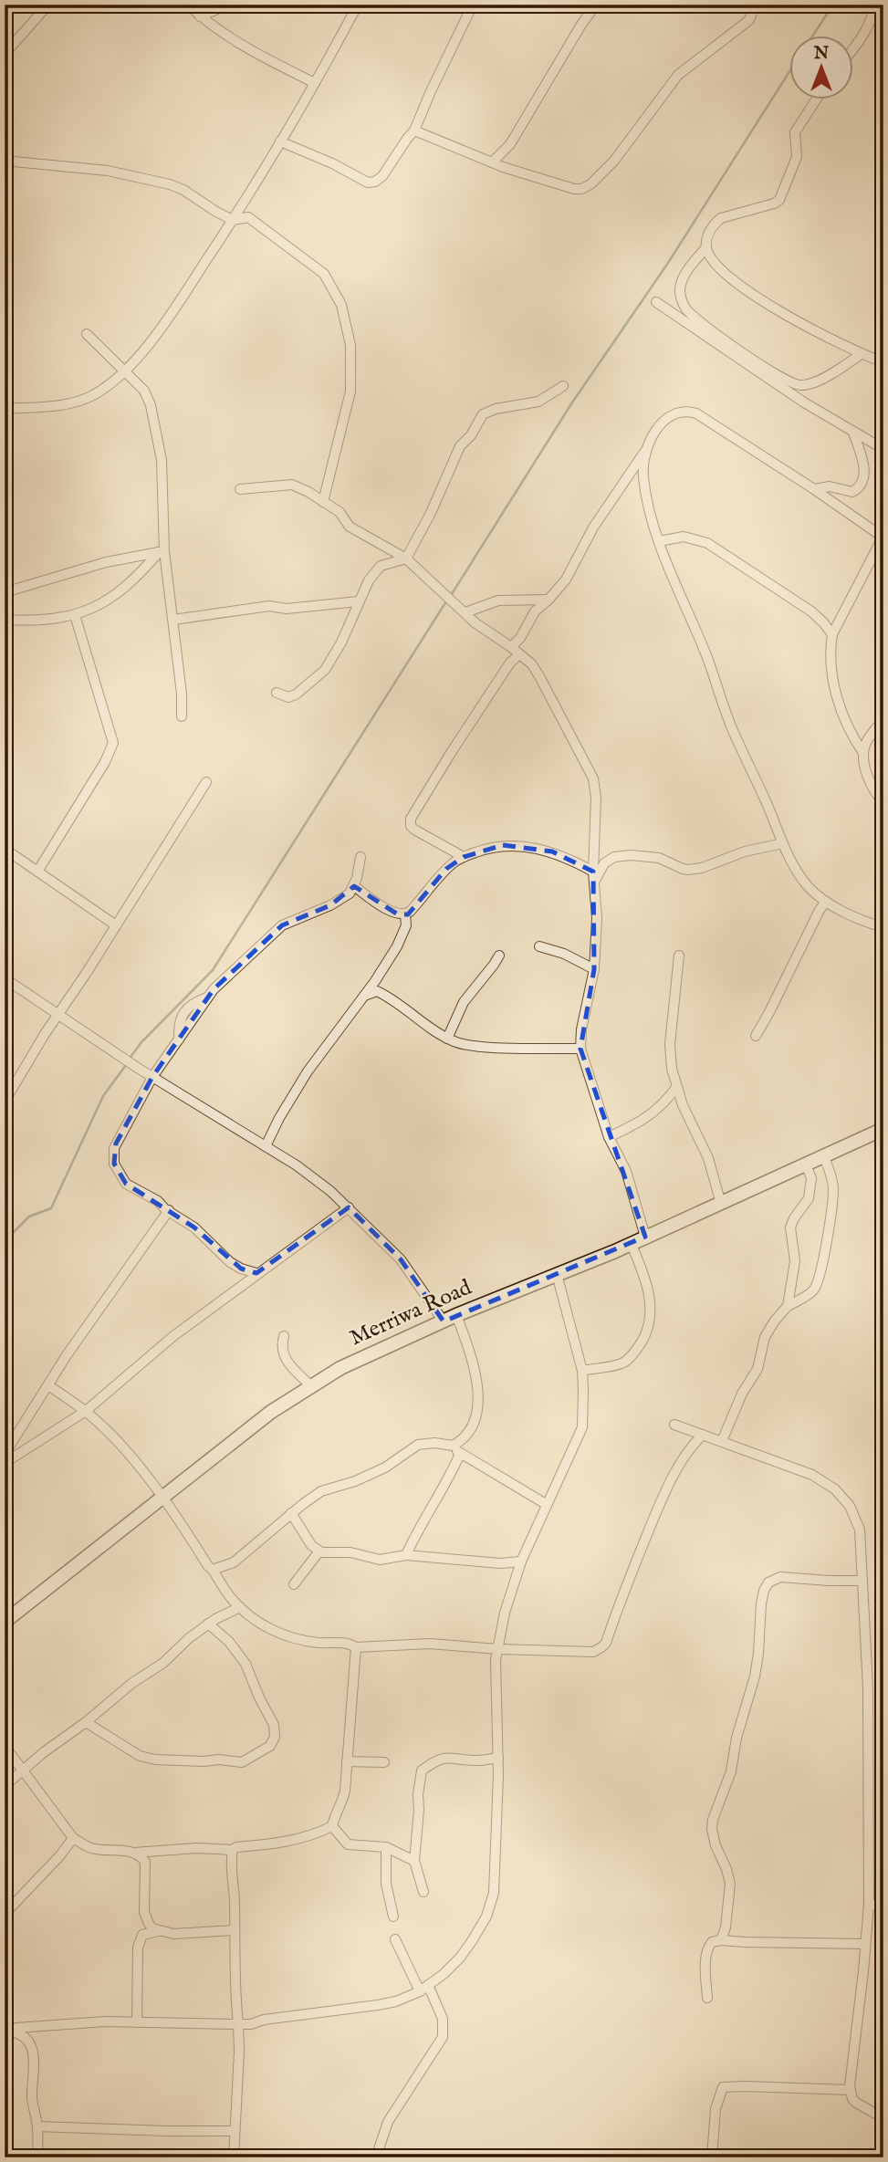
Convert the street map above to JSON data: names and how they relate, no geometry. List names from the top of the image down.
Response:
{
  "streets": {
    "street": ["Merriwa Road"]
  },
  "north": "top"
}
